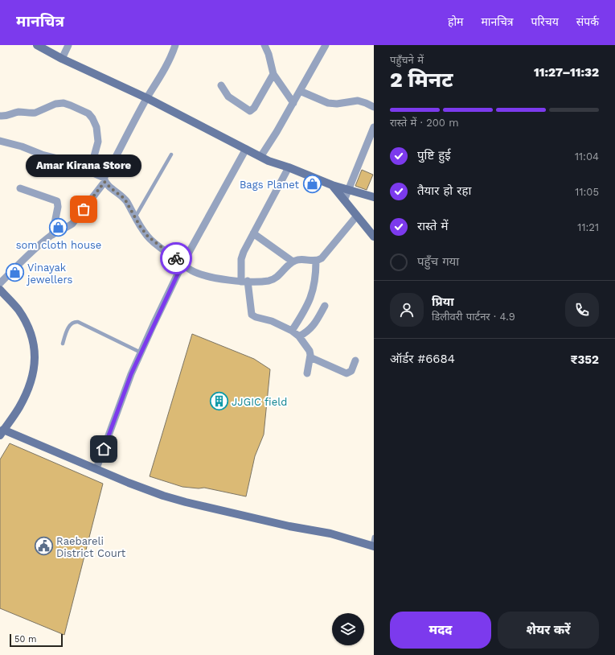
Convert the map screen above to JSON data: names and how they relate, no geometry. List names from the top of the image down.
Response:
{
  "places": {
    "shop": ["Bags Planet", "som cloth house", "Vinayak jewellers"],
    "other": ["Amar Kirana Store"],
    "building": ["JJGIC field"],
    "public building": ["Raebareli District Court"]
  },
  "scale_bar": "50 m",
  "page": {
    "header": "मानचित्र",
    "nav": [
      "होम",
      "मानचित्र",
      "परिचय",
      "संपर्क"
    ],
    "heading": ["2 मिनट", "पहुँचने में", "11:27–11:32"],
    "panel": [
      "प्रिया",
      "डिलीवरी पार्टनर · 4.9",
      "ऑर्डर #6684",
      "₹352"
    ],
    "bar": "रास्ते में · 200 m",
    "list": [
      ["पुष्टि हुई", "11:04"],
      ["तैयार हो रहा", "11:05"],
      ["रास्ते में", "11:21"],
      "पहुँच गया"
    ],
    "bubble": "Amar Kirana Store",
    "buttons": ["मदद", "शेयर करें"],
    "scale": "50 m"
  }
}
